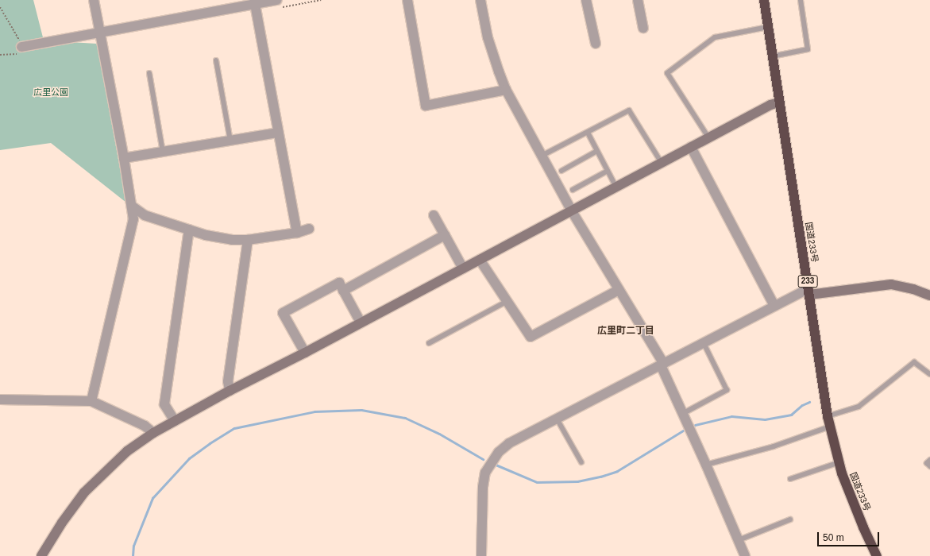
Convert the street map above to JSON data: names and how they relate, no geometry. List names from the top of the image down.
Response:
{
  "streets": {
    "highway": ["国道233号", "233"]
  },
  "districts": ["広里町二丁目"],
  "parks": ["広里公園"],
  "scale_bar": "50 m"
}
